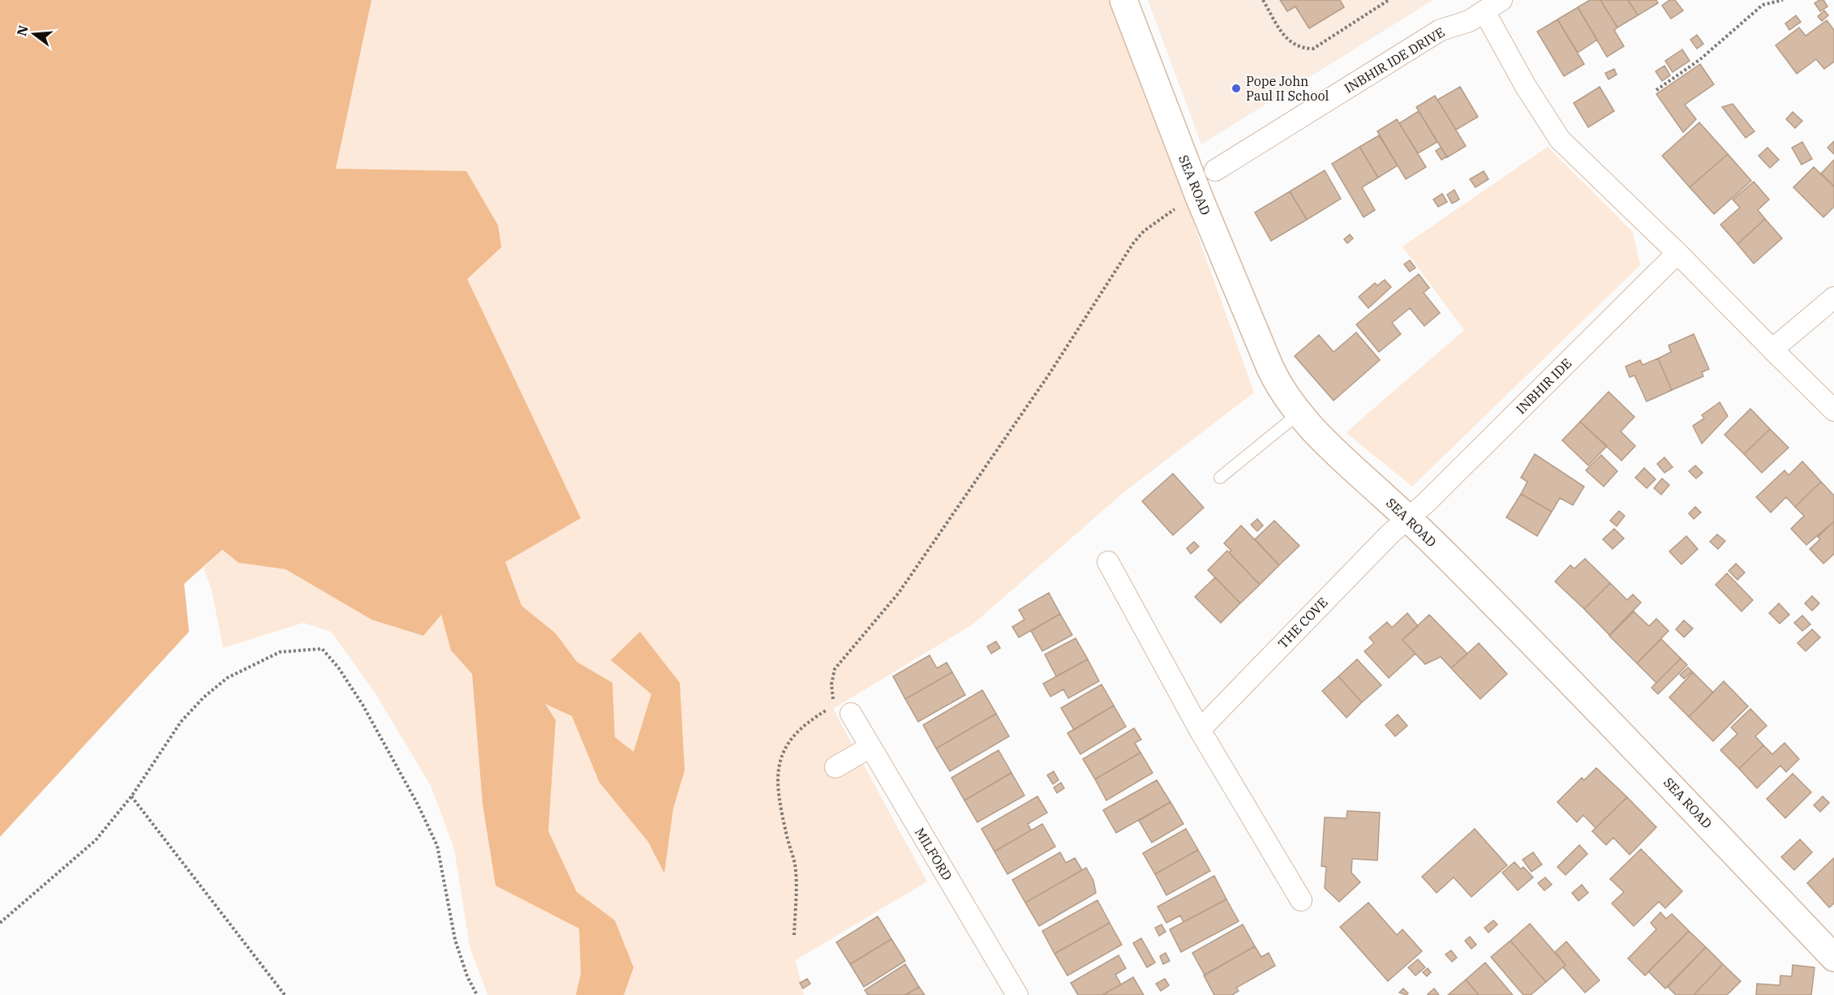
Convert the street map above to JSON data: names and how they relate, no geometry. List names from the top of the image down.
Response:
{
  "streets": {
    "street": [
      "INBHIR IDE DRIVE",
      "SEA ROAD",
      "INBHIR IDE",
      "THE COVE",
      "MILFORD"
    ]
  },
  "crossings": [
    ["SEA ROAD", "INBHIR IDE"],
    ["SEA ROAD", "THE COVE"],
    ["INBHIR IDE", "THE COVE"]
  ],
  "places": ["Pope John Paul II School"],
  "north": "left"
}
